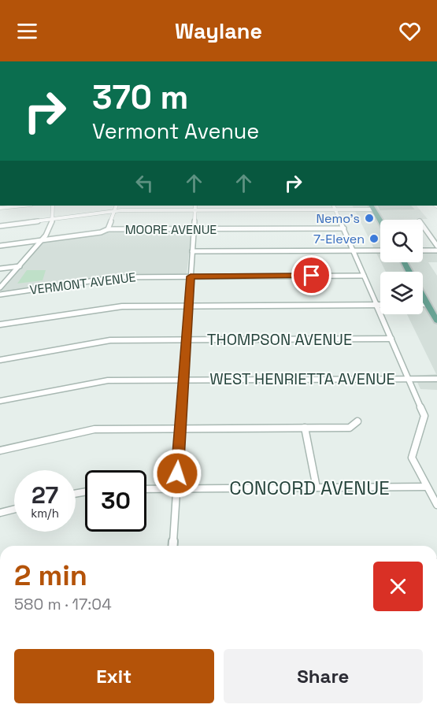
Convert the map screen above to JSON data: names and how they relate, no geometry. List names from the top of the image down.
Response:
{
  "streets": {
    "street": [
      "MOORE AVENUE",
      "VERMONT AVENUE",
      "THOMPSON AVENUE",
      "WEST HENRIETTA AVENUE",
      "CONCORD AVENUE"
    ]
  },
  "places": ["Nemo's", "7-Eleven"],
  "page": {
    "header": "Waylane",
    "turn": ["370 m", "Vermont Avenue"],
    "speed": "27 km/h",
    "limit": "30",
    "heading": ["2 min", "580 m · 17:04"],
    "buttons": ["Exit", "Share"]
  }
}
